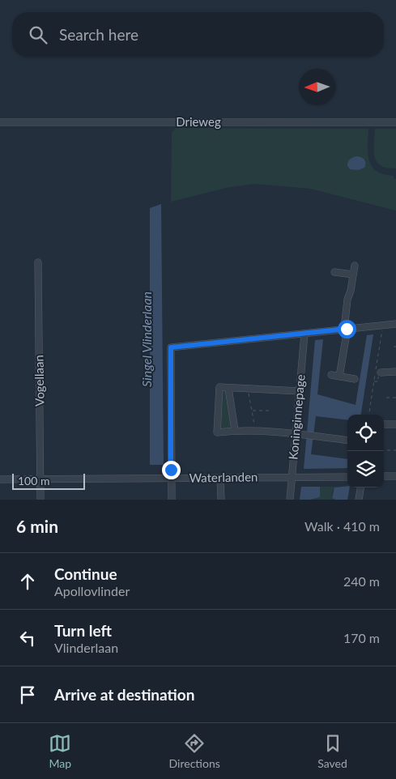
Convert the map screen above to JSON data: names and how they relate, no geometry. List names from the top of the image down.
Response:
{
  "streets": {
    "street": [
      "Drieweg",
      "Vogellaan",
      "Koninginnepage",
      "Waterlanden"
    ]
  },
  "crossings": [
    ["Vogellaan", "Waterlanden"],
    ["Koninginnepage", "Waterlanden"]
  ],
  "water": ["Singel Vlinderlaan"],
  "scale_bar": "100 m",
  "north": "left",
  "page": {
    "search": "Search here",
    "scale": "100 m",
    "heading": ["6 min", "Walk · 410 m"],
    "list": [
      ["Continue", "Apollovlinder", "240 m"],
      ["Turn left", "Vlinderlaan", "170 m"],
      "Arrive at destination"
    ],
    "nav": ["Map", "Directions", "Saved"]
  }
}
